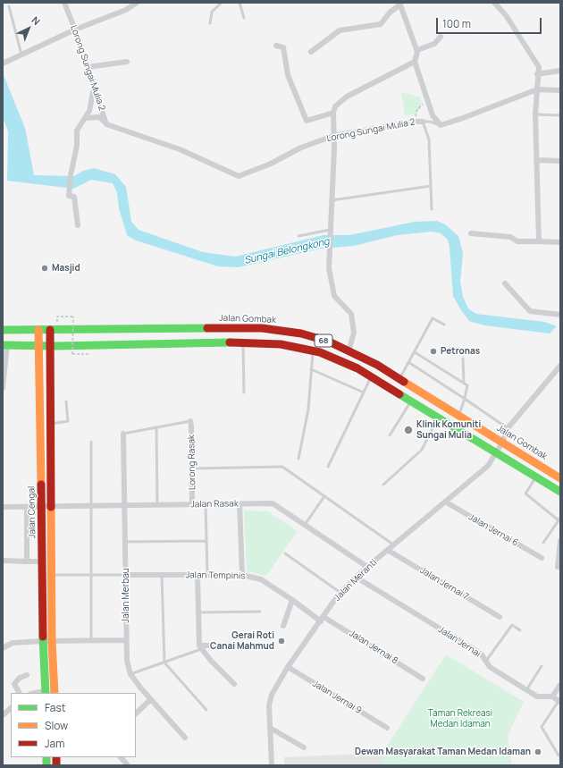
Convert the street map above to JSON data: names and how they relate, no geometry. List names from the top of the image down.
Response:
{
  "streets": {
    "main road": ["Jalan Gombak", "68", "Jalan Cengal"],
    "street": [
      "Lorong Sungai Mulia 2",
      "Lorong Rasak",
      "Jalan Rasak",
      "Jalan Jernai 6",
      "Jalan Tempinis",
      "Jalan Meranti",
      "Jalan Jernai 7",
      "Jalan Merbau",
      "Jalan Jernai",
      "Jalan Jernai 8",
      "Jalan Jernai 9"
    ]
  },
  "crossings": [
    ["Jalan Gombak", "Jalan Cengal"],
    ["Jalan Gombak", "Jalan Meranti"],
    ["68", "Jalan Cengal"],
    ["68", "Jalan Meranti"],
    ["Lorong Rasak", "Jalan Rasak"],
    ["Jalan Rasak", "Jalan Cengal"],
    ["Jalan Rasak", "Jalan Meranti"],
    ["Jalan Rasak", "Jalan Merbau"],
    ["Jalan Jernai 6", "Jalan Meranti"],
    ["Jalan Tempinis", "Jalan Meranti"],
    ["Jalan Tempinis", "Jalan Merbau"],
    ["Jalan Tempinis", "Jalan Jernai 8"],
    ["Jalan Meranti", "Jalan Jernai 7"],
    ["Jalan Meranti", "Jalan Jernai"],
    ["Jalan Meranti", "Jalan Jernai 8"],
    ["Jalan Meranti", "Jalan Jernai 9"]
  ],
  "water": ["Sungai Belongkong"],
  "parks": ["Taman Rekreasi Medan Idaman"],
  "places": [
    "Masjid",
    "Petronas",
    "Klinik Komuniti Sungai Mulia",
    "Gerai Roti Canai Mahmud",
    "Dewan Masyarakat Taman Medan Idaman"
  ],
  "legend": ["Fast", "Slow", "Jam"],
  "scale_bar": "100 m",
  "north": "top right"
}
